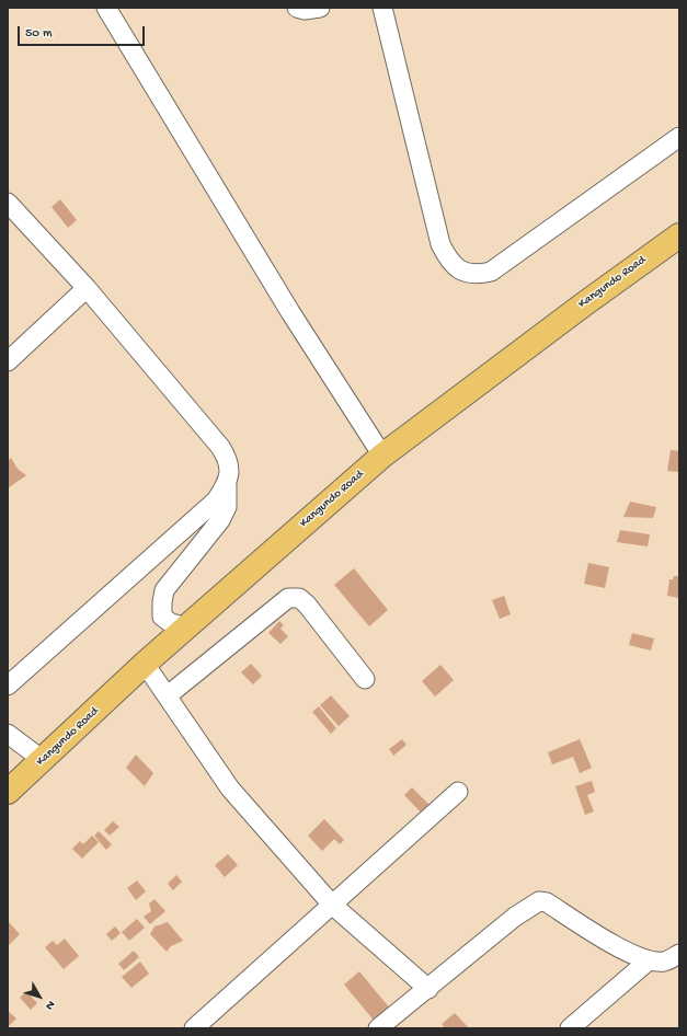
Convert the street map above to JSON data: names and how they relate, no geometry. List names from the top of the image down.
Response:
{
  "streets": {
    "highway": ["Kangundo Road"]
  },
  "scale_bar": "50 m",
  "north": "bottom right"
}
